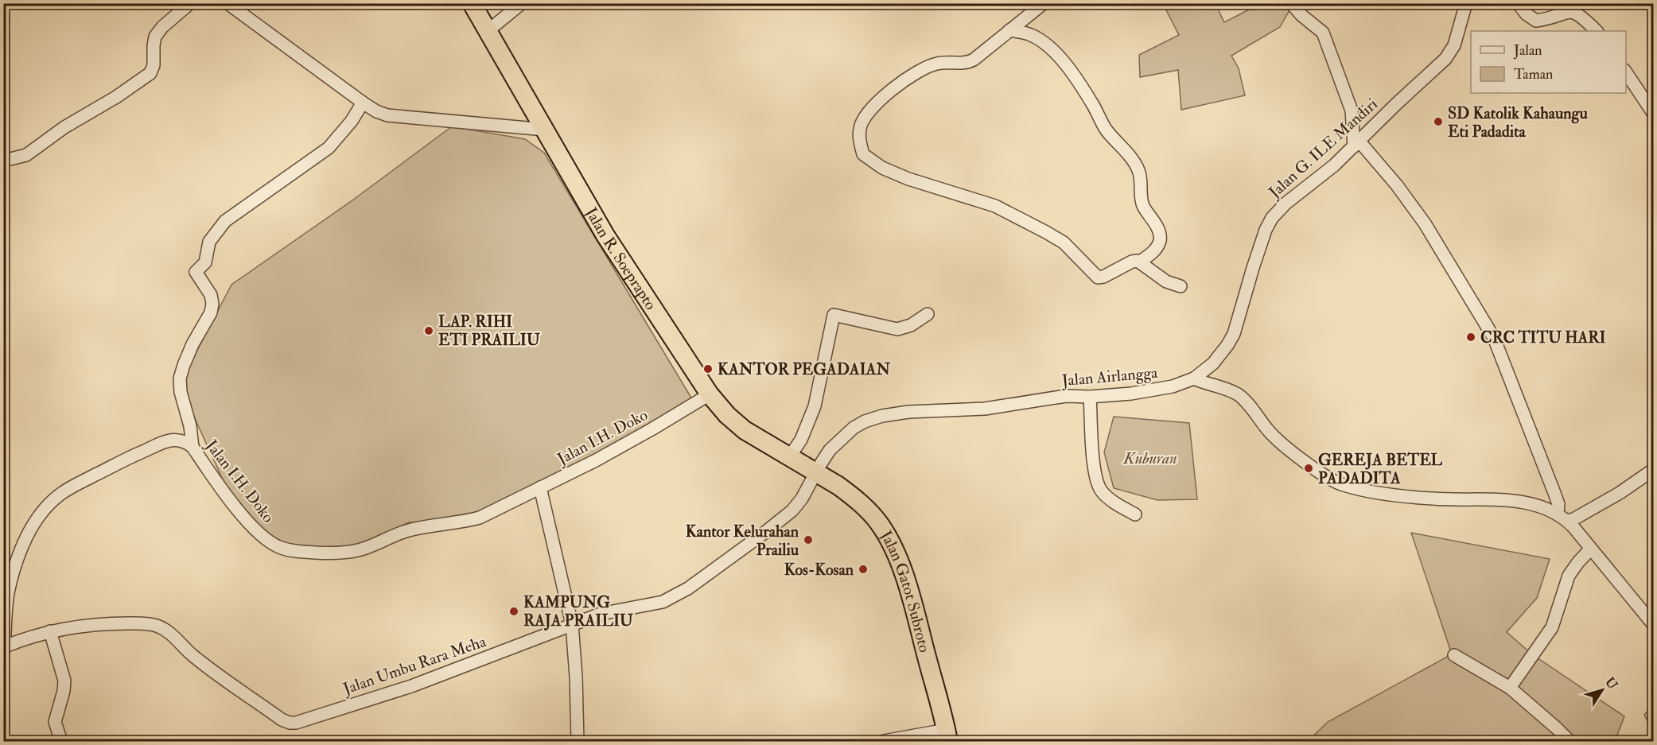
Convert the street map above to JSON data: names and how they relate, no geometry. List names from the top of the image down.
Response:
{
  "streets": {
    "highway": ["Jalan R. Soeprapto", "Jalan Gatot Subroto"],
    "street": [
      "Jalan G. ILE Mandiri",
      "Jalan Airlangga",
      "Jalan I.H. Doko",
      "Jalan Umbu Rara Meha"
    ]
  },
  "crossings": [
    ["Jalan G. ILE Mandiri", "Jalan Airlangga"],
    ["Jalan R. Soeprapto", "Jalan Airlangga"],
    ["Jalan R. Soeprapto", "Jalan I.H. Doko"],
    ["Jalan R. Soeprapto", "Jalan Gatot Subroto"],
    ["Jalan R. Soeprapto", "Jalan Umbu Rara Meha"],
    ["Jalan Airlangga", "Jalan Gatot Subroto"],
    ["Jalan Airlangga", "Jalan Umbu Rara Meha"],
    ["Jalan I.H. Doko", "Jalan Umbu Rara Meha"],
    ["Jalan Gatot Subroto", "Jalan Umbu Rara Meha"]
  ],
  "parks": ["Kuburan"],
  "places": [
    "SD Katolik Kahaungu Eti Padadita",
    "LAP. RIHI ETI PRAILIU",
    "CRC TITU HARI",
    "KANTOR PEGADAIAN",
    "GEREJA BETEL PADADITA",
    "Kantor Kelurahan Prailiu",
    "Kos-Kosan",
    "KAMPUNG RAJA PRAILIU"
  ],
  "legend": ["Jalan", "Taman"],
  "north": "top right"
}
